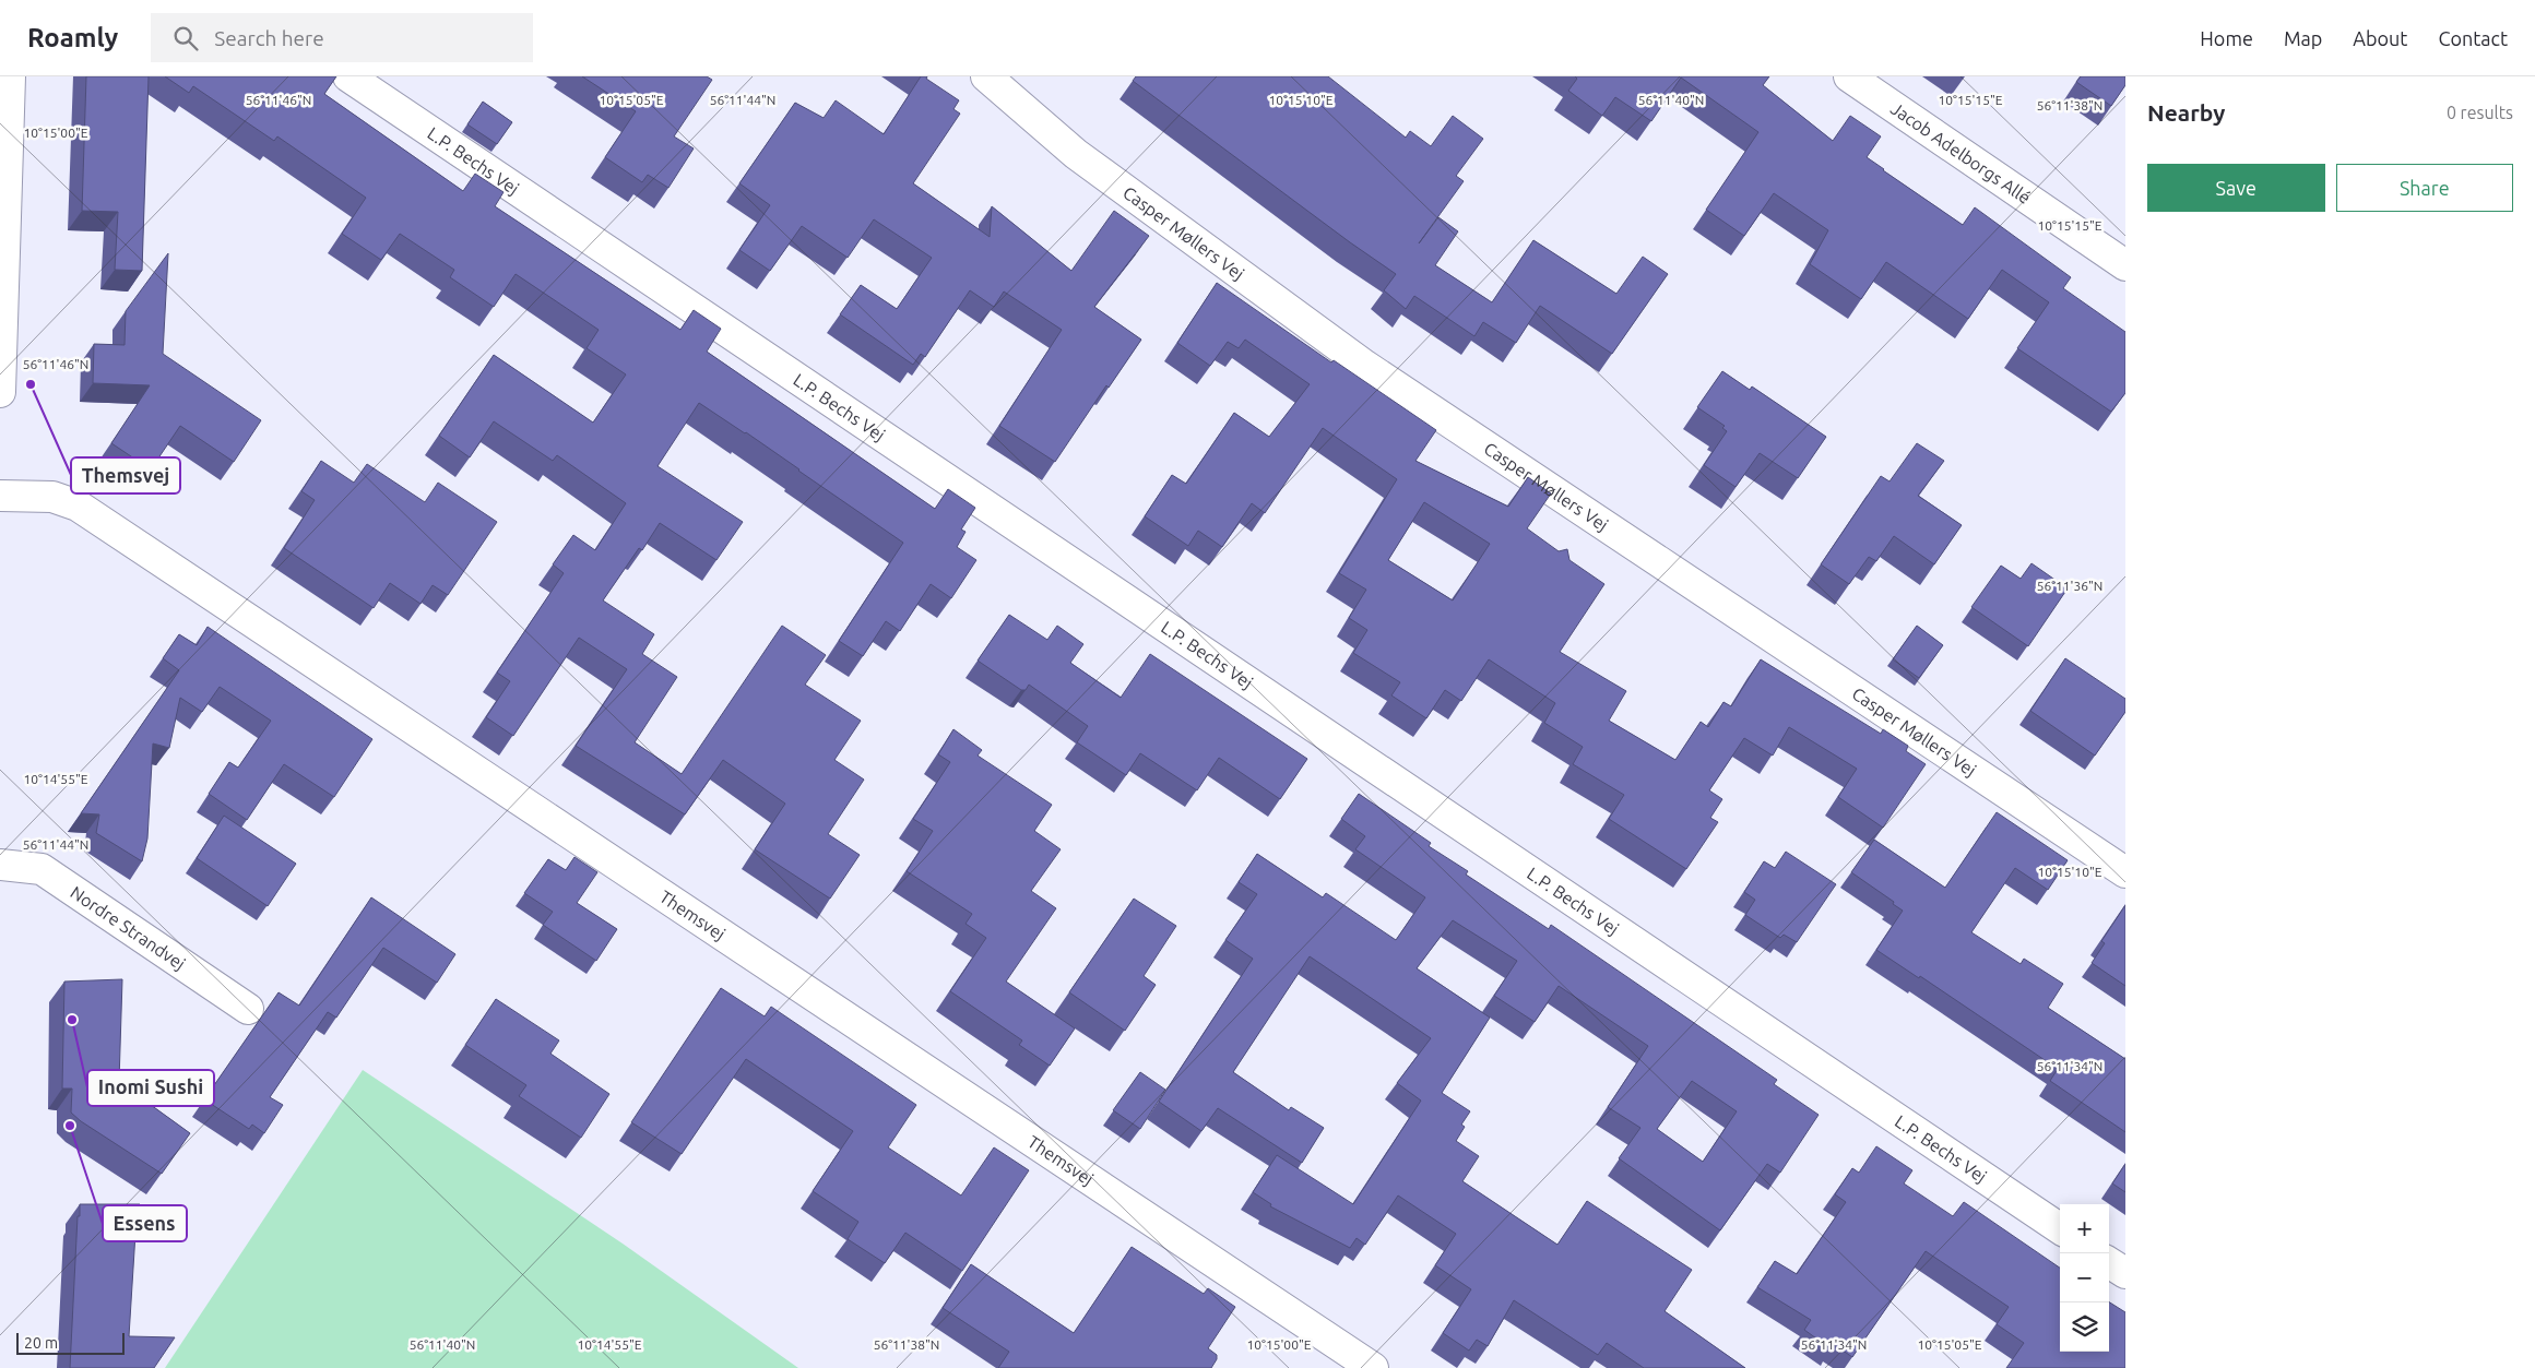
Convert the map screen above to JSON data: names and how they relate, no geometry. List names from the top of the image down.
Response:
{
  "streets": {
    "street": [
      "Jacob Adelborgs Allé",
      "L.P. Bechs Vej",
      "Casper Møllers Vej",
      "Themsvej",
      "Nordre Strandvej"
    ]
  },
  "places": ["Themsvej", "Inomi Sushi", "Essens"],
  "scale_bar": "20 m",
  "page": {
    "header": "Roamly",
    "search": "Search here",
    "nav": [
      "Home",
      "Map",
      "About",
      "Contact"
    ],
    "heading": ["Nearby", "0 results"],
    "buttons": ["Save", "Share"],
    "map_buttons": ["+", "−"],
    "scale": "20 m"
  },
  "coordinates": [
    "10°15'15\"E",
    "10°15'05\"E",
    "10°15'10\"E",
    "56°11'46\"N",
    "56°11'44\"N",
    "56°11'40\"N",
    "56°11'38\"N",
    "10°15'00\"E",
    "56°11'36\"N",
    "10°14'55\"E",
    "56°11'34\"N"
  ]
}
